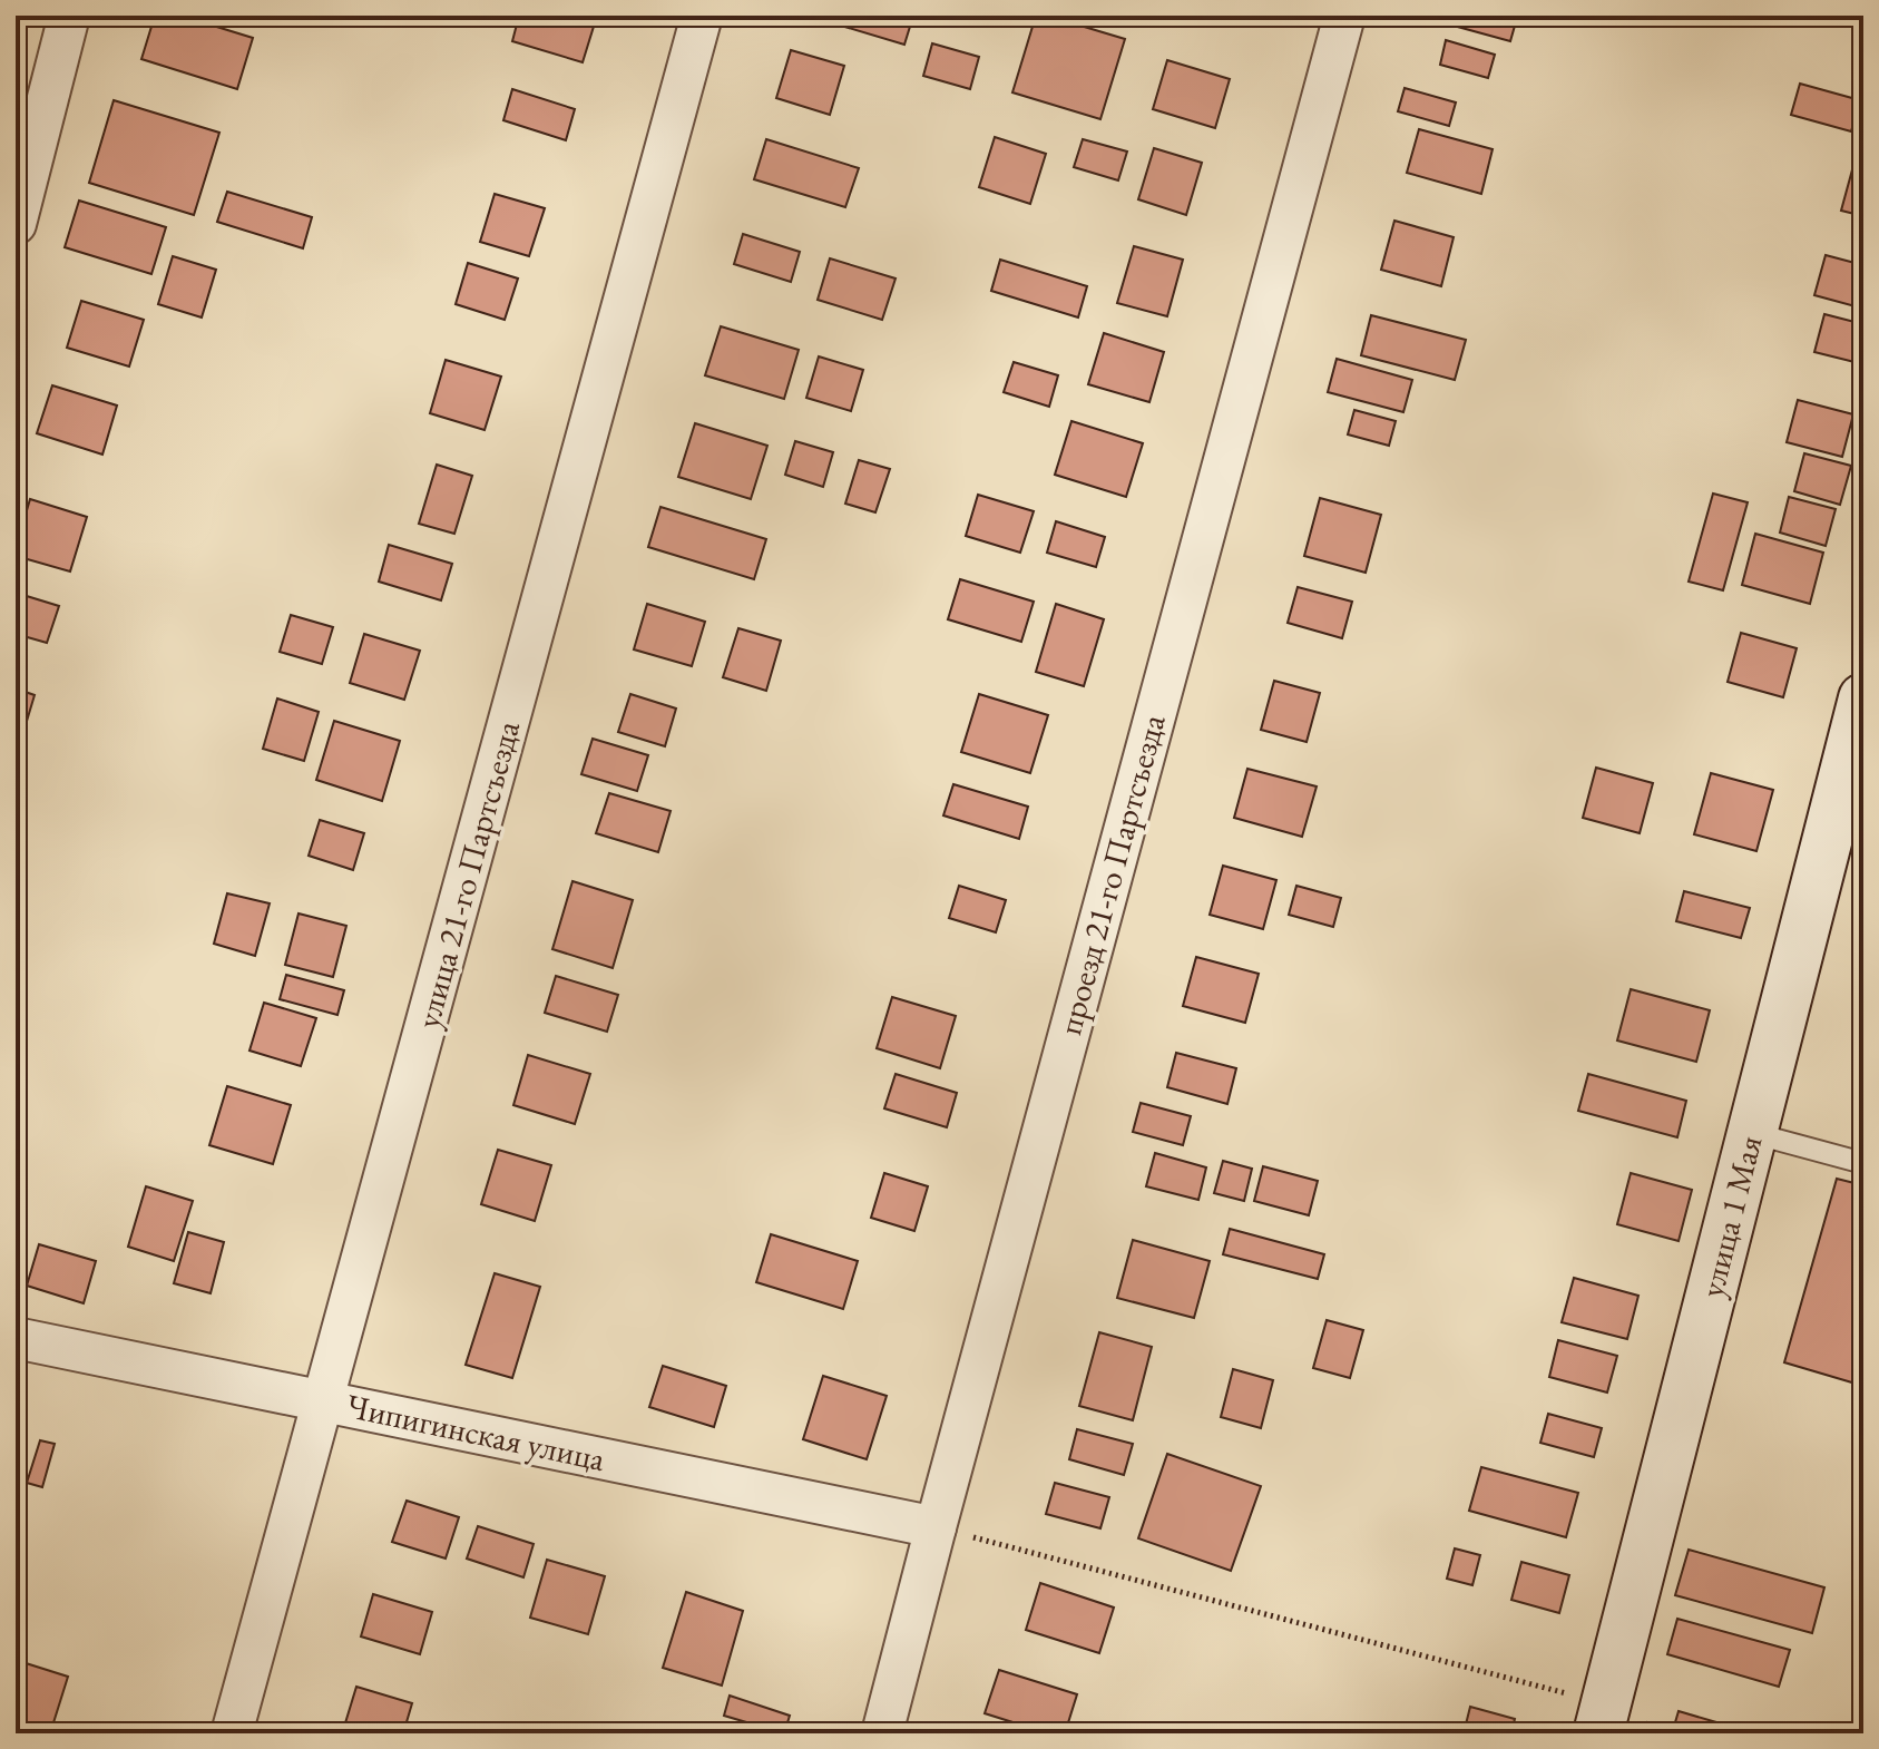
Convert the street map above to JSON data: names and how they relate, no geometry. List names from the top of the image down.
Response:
{
  "streets": {
    "street": [
      "улица 21-го Партсъезда",
      "проезд 21-го Партсъезда",
      "улица 1 Мая",
      "Чипигинская улица"
    ]
  },
  "crossings": [
    ["улица 21-го Партсъезда", "Чипигинская улица"],
    ["проезд 21-го Партсъезда", "Чипигинская улица"]
  ]
}
